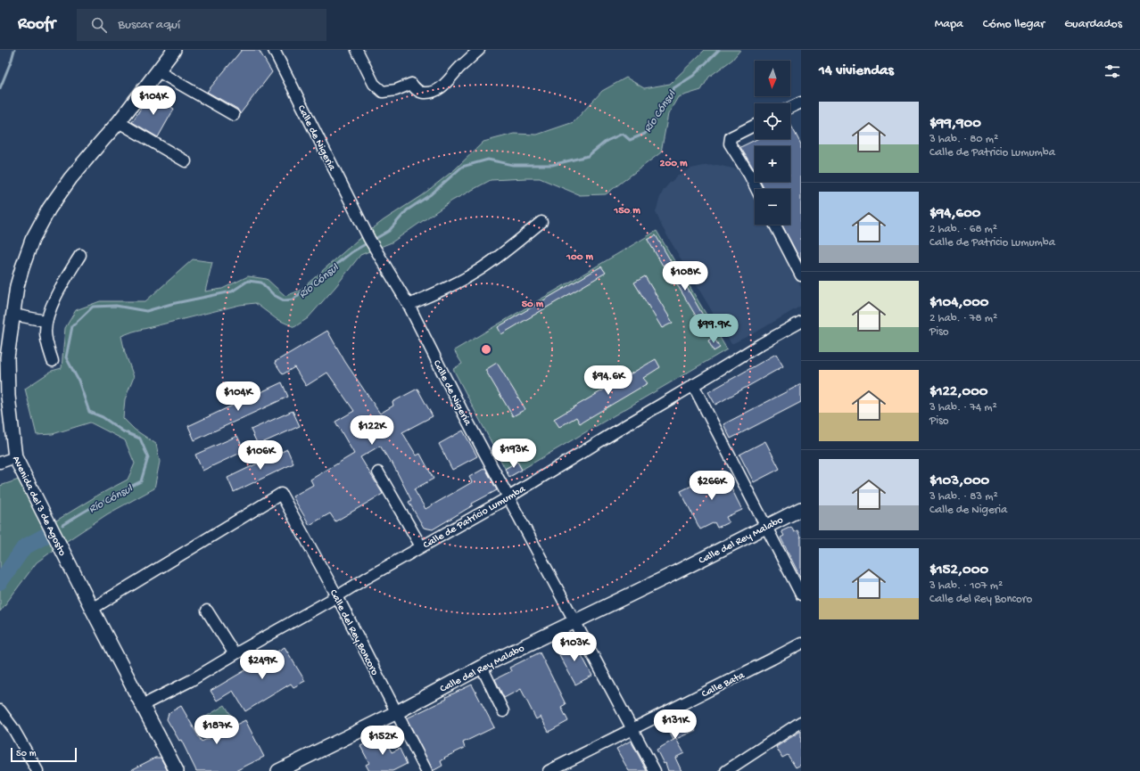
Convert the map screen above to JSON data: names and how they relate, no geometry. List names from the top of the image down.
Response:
{
  "streets": {
    "main road": ["Avenida del 3 de Agosto", "Calle del Rey Malabo"],
    "street": [
      "Calle de Nigeria",
      "Calle de Patricio Lumumba",
      "Calle del Rey Boncoro",
      "Calle Bata"
    ]
  },
  "crossings": [
    ["Calle de Nigeria", "Calle de Patricio Lumumba"],
    ["Calle de Nigeria", "Calle del Rey Malabo"],
    ["Calle de Nigeria", "Calle Bata"],
    ["Avenida del 3 de Agosto", "Calle de Patricio Lumumba"],
    ["Avenida del 3 de Agosto", "Calle del Rey Boncoro"],
    ["Calle de Patricio Lumumba", "Calle del Rey Boncoro"],
    ["Calle del Rey Malabo", "Calle del Rey Boncoro"]
  ],
  "water": ["Río Cónsul"],
  "scale_bar": "50 m",
  "north": "bottom",
  "page": {
    "header": "Roofr",
    "search": "Buscar aquí",
    "nav": ["Mapa", "Cómo llegar", "Guardados"],
    "heading": "14 viviendas",
    "map_buttons": ["+", "−"],
    "price": [
      "$104K",
      "$108K",
      "$99.9K",
      "$94.6K",
      "$104K",
      "$122K",
      "$193K",
      "$106K",
      "$266K",
      "$103K",
      "$249K",
      "$131K",
      "$187K",
      "$152K"
    ],
    "list": [
      {
        "name": "$99,900",
        "note": "3 hab. · 80 m² · Calle de Patricio Lumumba"
      },
      {
        "name": "$94,600",
        "note": "2 hab. · 68 m² · Calle de Patricio Lumumba"
      },
      {
        "name": "$104,000",
        "note": "2 hab. · 78 m² · Piso"
      },
      {
        "name": "$122,000",
        "note": "3 hab. · 74 m² · Piso"
      },
      {
        "name": "$103,000",
        "note": "3 hab. · 83 m² · Calle de Nigeria"
      },
      {
        "name": "$152,000",
        "note": "3 hab. · 107 m² · Calle del Rey Boncoro"
      }
    ],
    "scale": "50 m"
  },
  "rings": [
    "200 m",
    "150 m",
    "100 m",
    "50 m"
  ]
}
